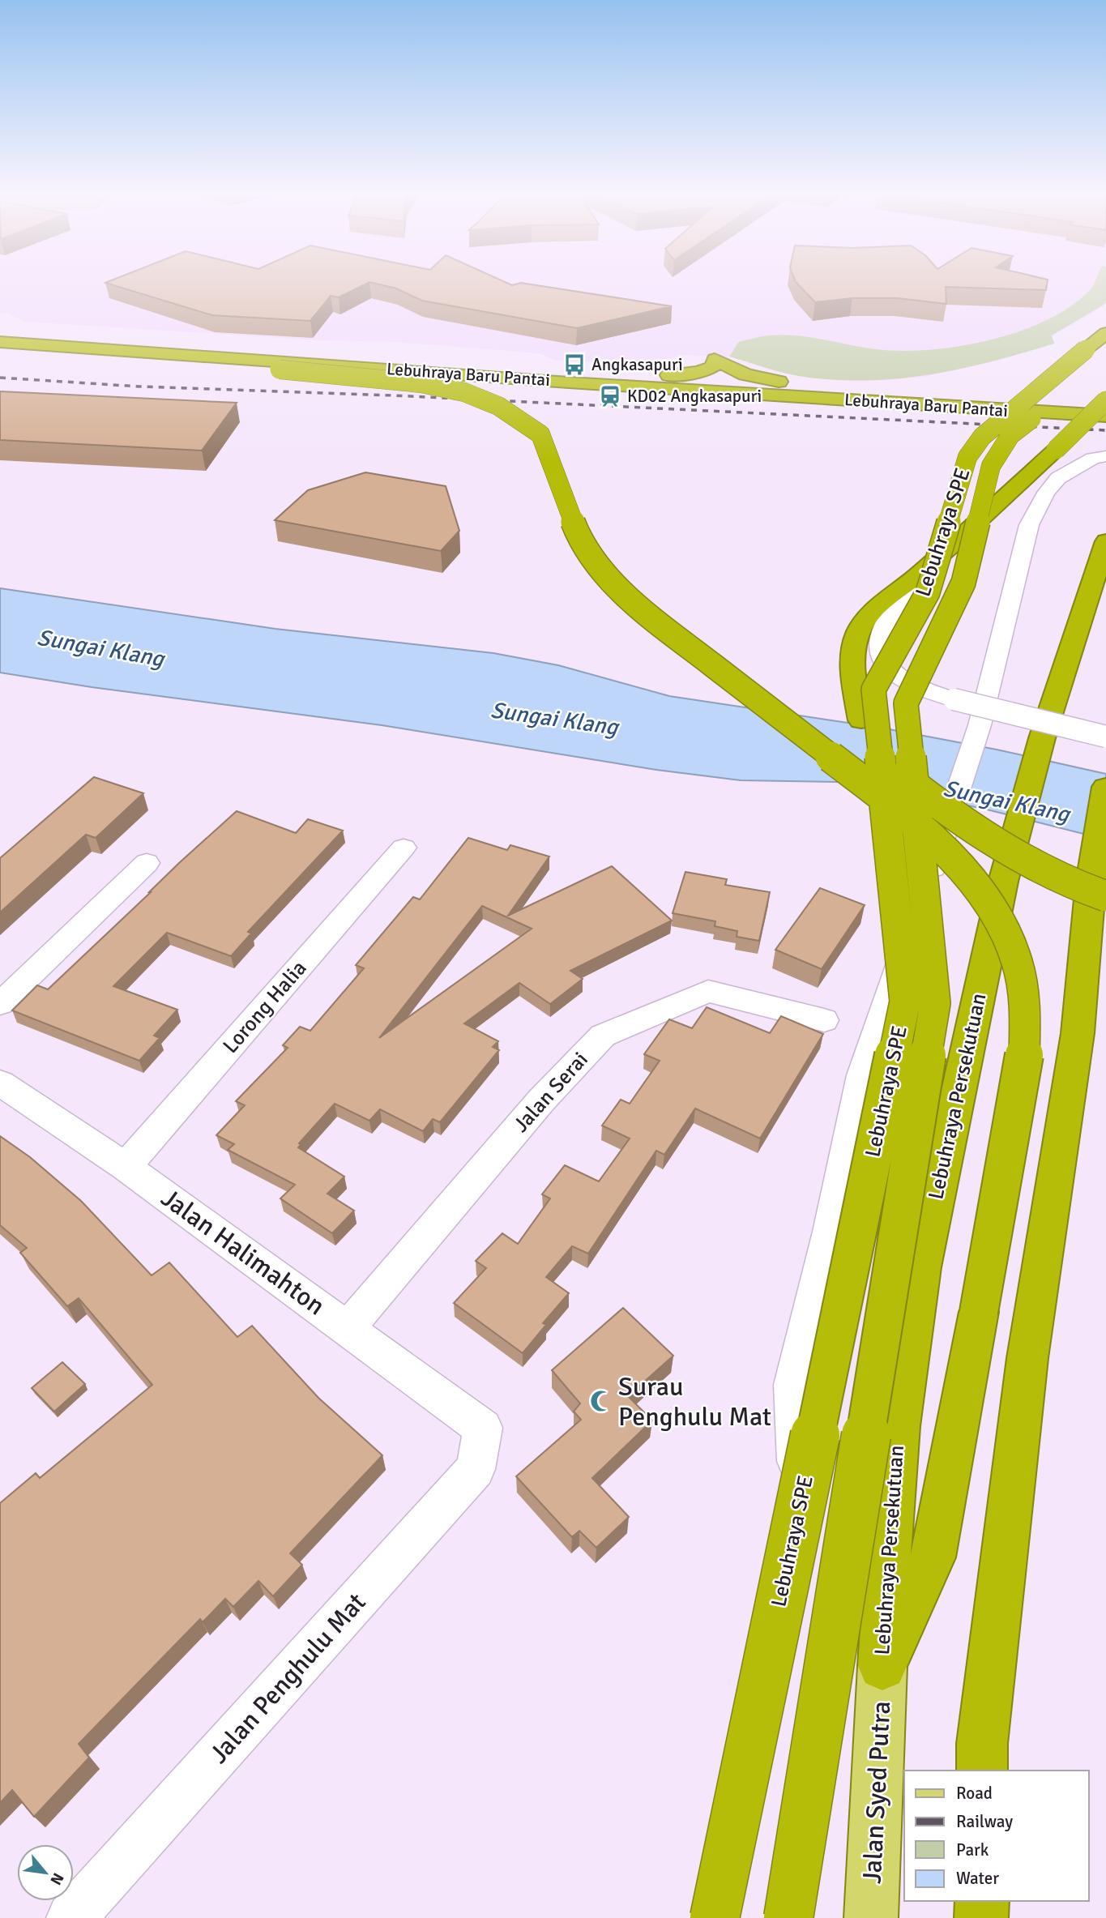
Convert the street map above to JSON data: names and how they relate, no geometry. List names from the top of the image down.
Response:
{
  "streets": {
    "highway": ["Lebuhraya Baru Pantai", "Lebuhraya SPE", "Lebuhraya Persekutuan"],
    "main road": ["Jalan Syed Putra"],
    "street": [
      "Lorong Halia",
      "Jalan Serai",
      "Jalan Halimahton",
      "Jalan Penghulu Mat"
    ]
  },
  "crossings": [
    ["Lorong Halia", "Jalan Halimahton"],
    ["Jalan Serai", "Jalan Halimahton"],
    ["Lebuhraya Persekutuan", "Jalan Syed Putra"],
    ["Jalan Halimahton", "Jalan Penghulu Mat"]
  ],
  "water": ["Sungai Klang"],
  "places": {
    "bus stop": ["Angkasapuri"],
    "station": ["KD02 Angkasapuri"],
    "mosque": ["Surau Penghulu Mat"]
  },
  "legend": [
    "Road",
    "Railway",
    "Park",
    "Water"
  ],
  "north": "bottom right"
}
